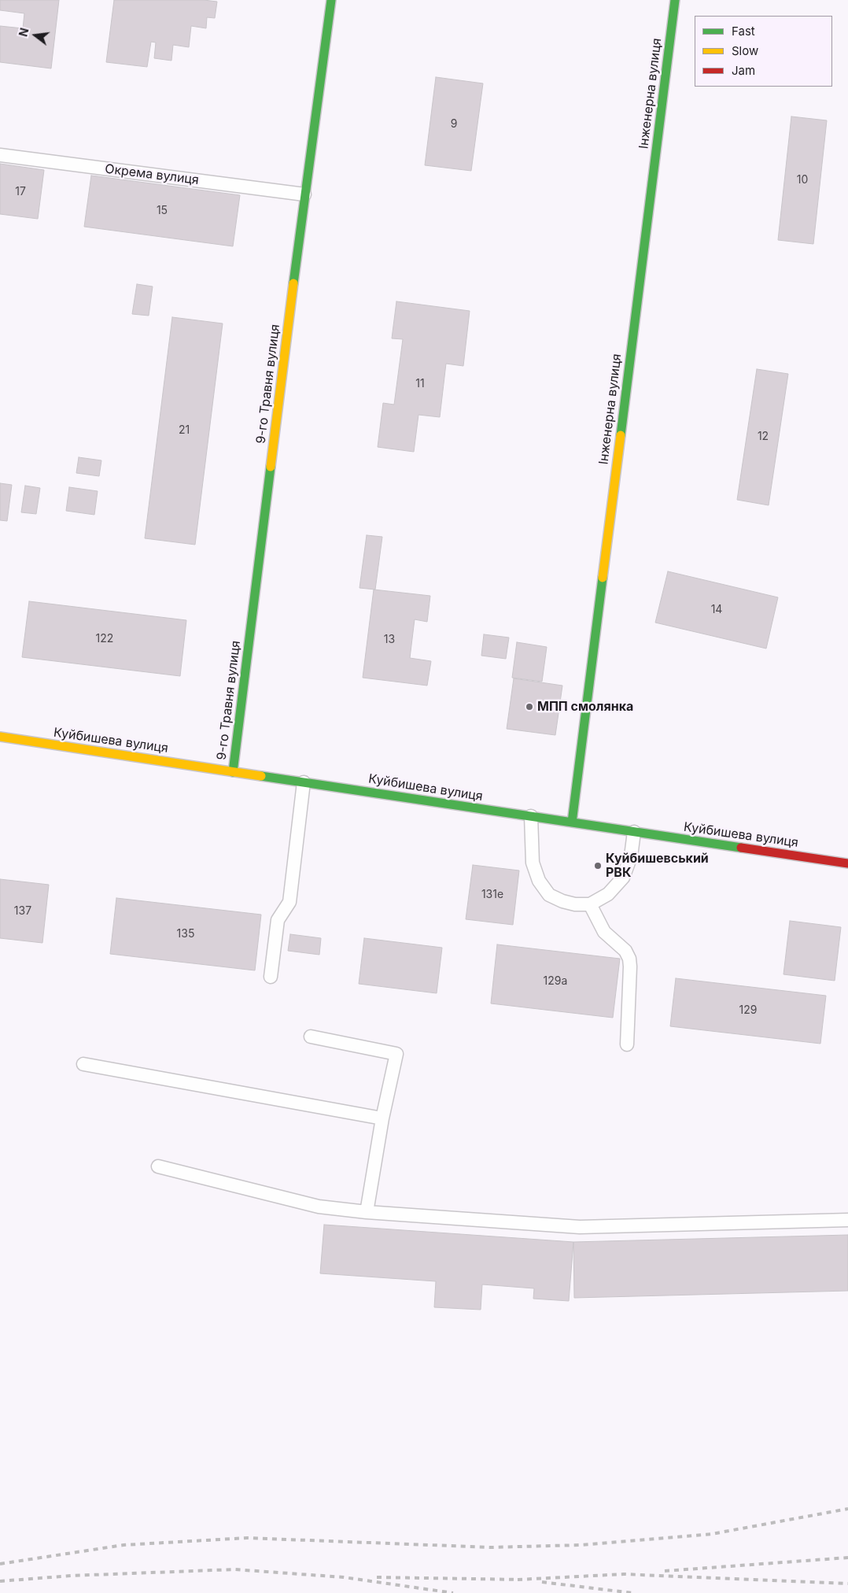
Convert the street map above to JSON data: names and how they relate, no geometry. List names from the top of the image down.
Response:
{
  "streets": {
    "street": ["Інженерна вулиця", "9-го Травня вулиця", "Куйбишева вулиця"],
    "lane": ["Окрема вулиця"]
  },
  "crossings": [
    ["Інженерна вулиця", "Куйбишева вулиця"],
    ["Окрема вулиця", "9-го Травня вулиця"],
    ["9-го Травня вулиця", "Куйбишева вулиця"]
  ],
  "places": ["МПП смолянка", "Куйбишевський РВК"],
  "house_numbers": [
    "9",
    "10",
    "17",
    "15",
    "11",
    "21",
    "12",
    "14",
    "122",
    "13",
    "131е",
    "137",
    "135",
    "129а",
    "129"
  ],
  "legend": ["Fast", "Slow", "Jam"],
  "north": "left"
}
